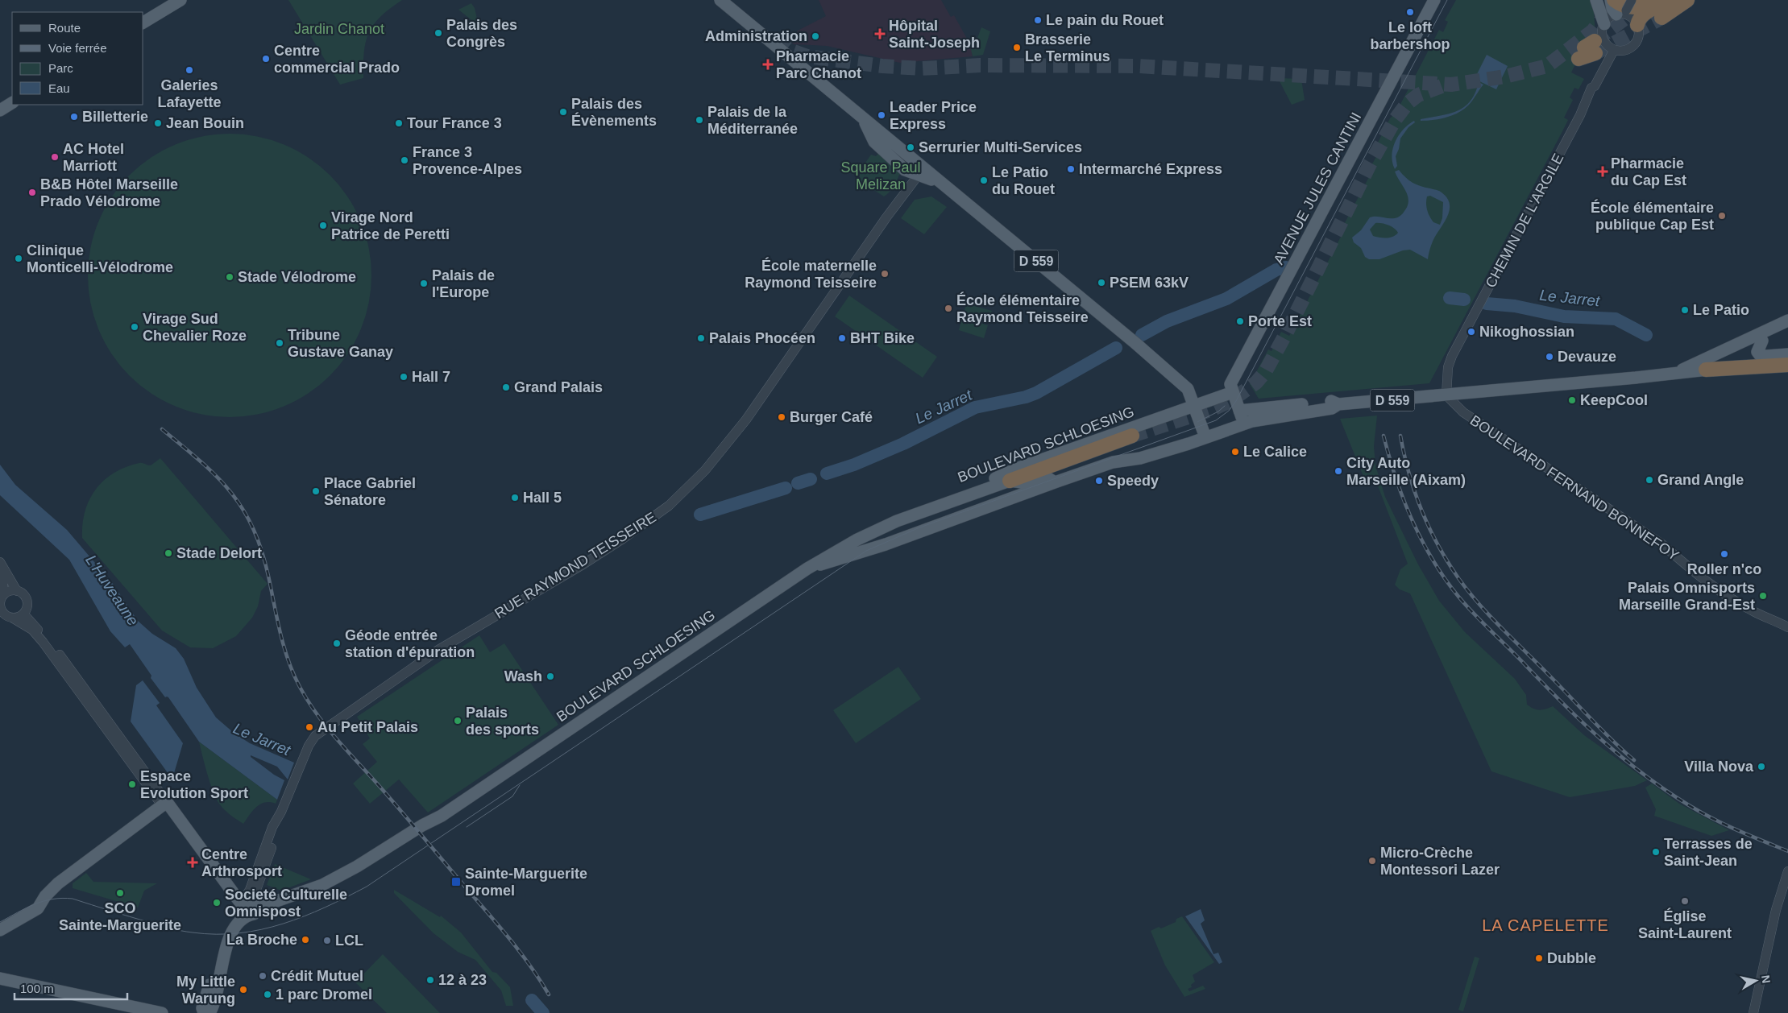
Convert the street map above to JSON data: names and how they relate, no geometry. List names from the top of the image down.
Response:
{
  "streets": {
    "main road": ["AVENUE JULES CANTINI", "D 559", "BOULEVARD SCHLOESING"],
    "street": ["CHEMIN DE L'ARGILE", "BOULEVARD FERNAND BONNEFOY", "RUE RAYMOND TEISSEIRE"]
  },
  "crossings": [
    ["AVENUE JULES CANTINI", "BOULEVARD SCHLOESING"],
    ["CHEMIN DE L'ARGILE", "D 559"],
    ["CHEMIN DE L'ARGILE", "BOULEVARD FERNAND BONNEFOY"],
    ["D 559", "BOULEVARD SCHLOESING"],
    ["D 559", "BOULEVARD FERNAND BONNEFOY"],
    ["D 559", "RUE RAYMOND TEISSEIRE"],
    ["BOULEVARD SCHLOESING", "RUE RAYMOND TEISSEIRE"]
  ],
  "districts": ["LA CAPELETTE"],
  "water": ["Le Jarret", "L'Huveaune"],
  "parks": ["Jardin Chanot", "Square Paul Melizan"],
  "places": {
    "other": [
      "Le loft barbershop",
      "Le pain du Rouet",
      "Palais des Congrès",
      "Administration",
      "Brasserie Le Terminus",
      "Centre commercial Prado",
      "Galeries Lafayette",
      "Palais des Évènements",
      "Leader Price Express",
      "Billetterie",
      "Palais de la Méditerranée",
      "Jean Bouin",
      "Tour France 3",
      "Serrurier Multi-Services",
      "AC Hotel Marriott",
      "France 3 Provence-Alpes",
      "Intermarché Express",
      "Le Patio du Rouet",
      "B&B Hôtel Marseille Prado Vélodrome",
      "École élémentaire publique Cap Est",
      "Virage Nord Patrice de Peretti",
      "Clinique Monticelli-Vélodrome",
      "École maternelle Raymond Teisseire",
      "Stade Vélodrome",
      "PSEM 63kV",
      "Palais de l'Europe",
      "École élémentaire Raymond Teisseire",
      "Le Patio",
      "Porte Est",
      "Virage Sud Chevalier Roze",
      "Nikoghossian",
      "Palais Phocéen",
      "BHT Bike",
      "Tribune Gustave Ganay",
      "Devauze",
      "Hall 7",
      "Grand Palais",
      "KeepCool",
      "Burger Café",
      "Le Calice",
      "City Auto Marseille (Aixam)",
      "Grand Angle",
      "Speedy",
      "Place Gabriel Sénatore",
      "Hall 5",
      "Stade Delort",
      "Roller n'co",
      "Palais Omnisports Marseille Grand-Est",
      "Géode entrée station d'épuration",
      "Wash",
      "Palais des sports",
      "Au Petit Palais",
      "Villa Nova",
      "Espace Evolution Sport",
      "Terrasses de Saint-Jean",
      "Micro-Crèche Montessori Lazer",
      "SCO Sainte-Marguerite",
      "Église Saint-Laurent",
      "Societé Culturelle Omnispost",
      "La Broche",
      "LCL",
      "Dubble",
      "Crédit Mutuel",
      "12 à 23",
      "My Little Warung",
      "1 parc Dromel"
    ],
    "health": [
      "Hôpital Saint-Joseph",
      "Pharmacie Parc Chanot",
      "Pharmacie du Cap Est",
      "Centre Arthrosport"
    ],
    "transit": ["Sainte-Marguerite Dromel"]
  },
  "legend": [
    "Route",
    "Voie ferrée",
    "Parc",
    "Eau"
  ],
  "scale_bar": "100 m",
  "north": "right"
}
